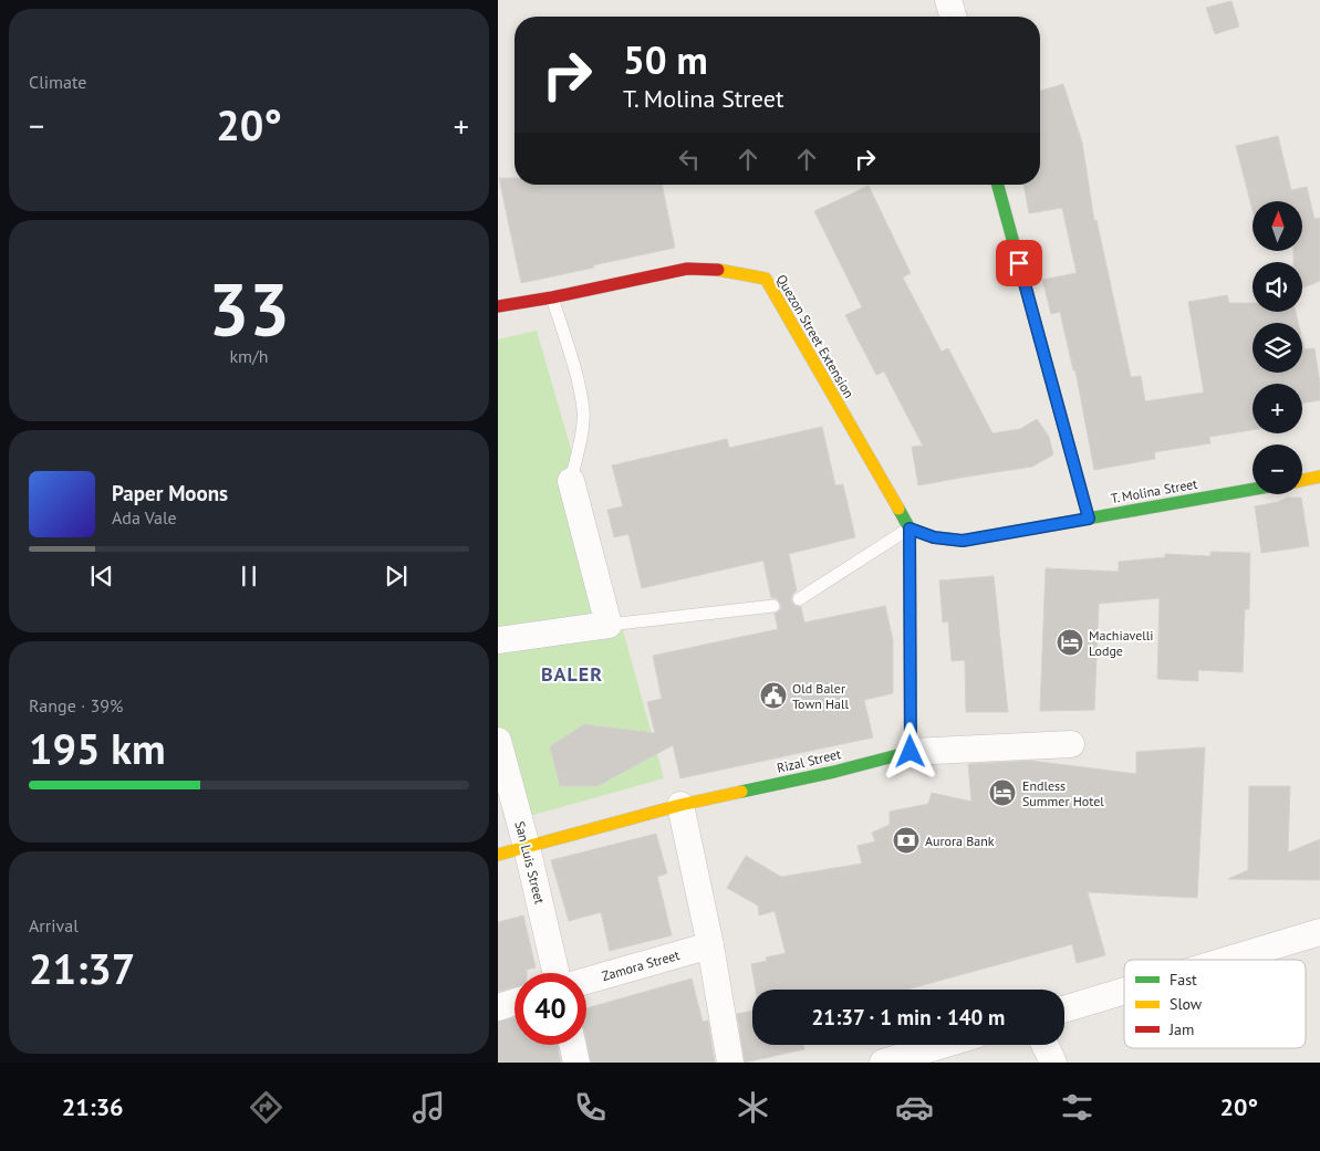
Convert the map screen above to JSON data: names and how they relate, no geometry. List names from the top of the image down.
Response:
{
  "streets": {
    "street": [
      "Quezon Street Extension",
      "T. Molina Street",
      "Rizal Street",
      "San Luis Street",
      "Zamora Street"
    ]
  },
  "crossings": [
    ["Quezon Street Extension", "T. Molina Street"],
    ["Rizal Street", "San Luis Street"]
  ],
  "districts": ["BALER"],
  "places": {
    "hotel": ["Machiavelli Lodge", "Endless Summer Hotel"],
    "public building": ["Old Baler Town Hall"],
    "bank": ["Aurora Bank"]
  },
  "legend": ["Fast", "Slow", "Jam"],
  "north": "top",
  "page": {
    "tile": [
      "Climate",
      ["33", "km/h"],
      ["Range · 39%", "195 km"],
      ["Arrival", "21:37"]
    ],
    "turn": ["50 m", "T. Molina Street"],
    "heat": ["−", "20°", "+"],
    "map_buttons": ["+", "−"],
    "song": ["Paper Moons", "Ada Vale"],
    "limit": "40",
    "trip": "21:37 · 1 min · 140 m",
    "tabs": ["21:36", "20°"]
  }
}
